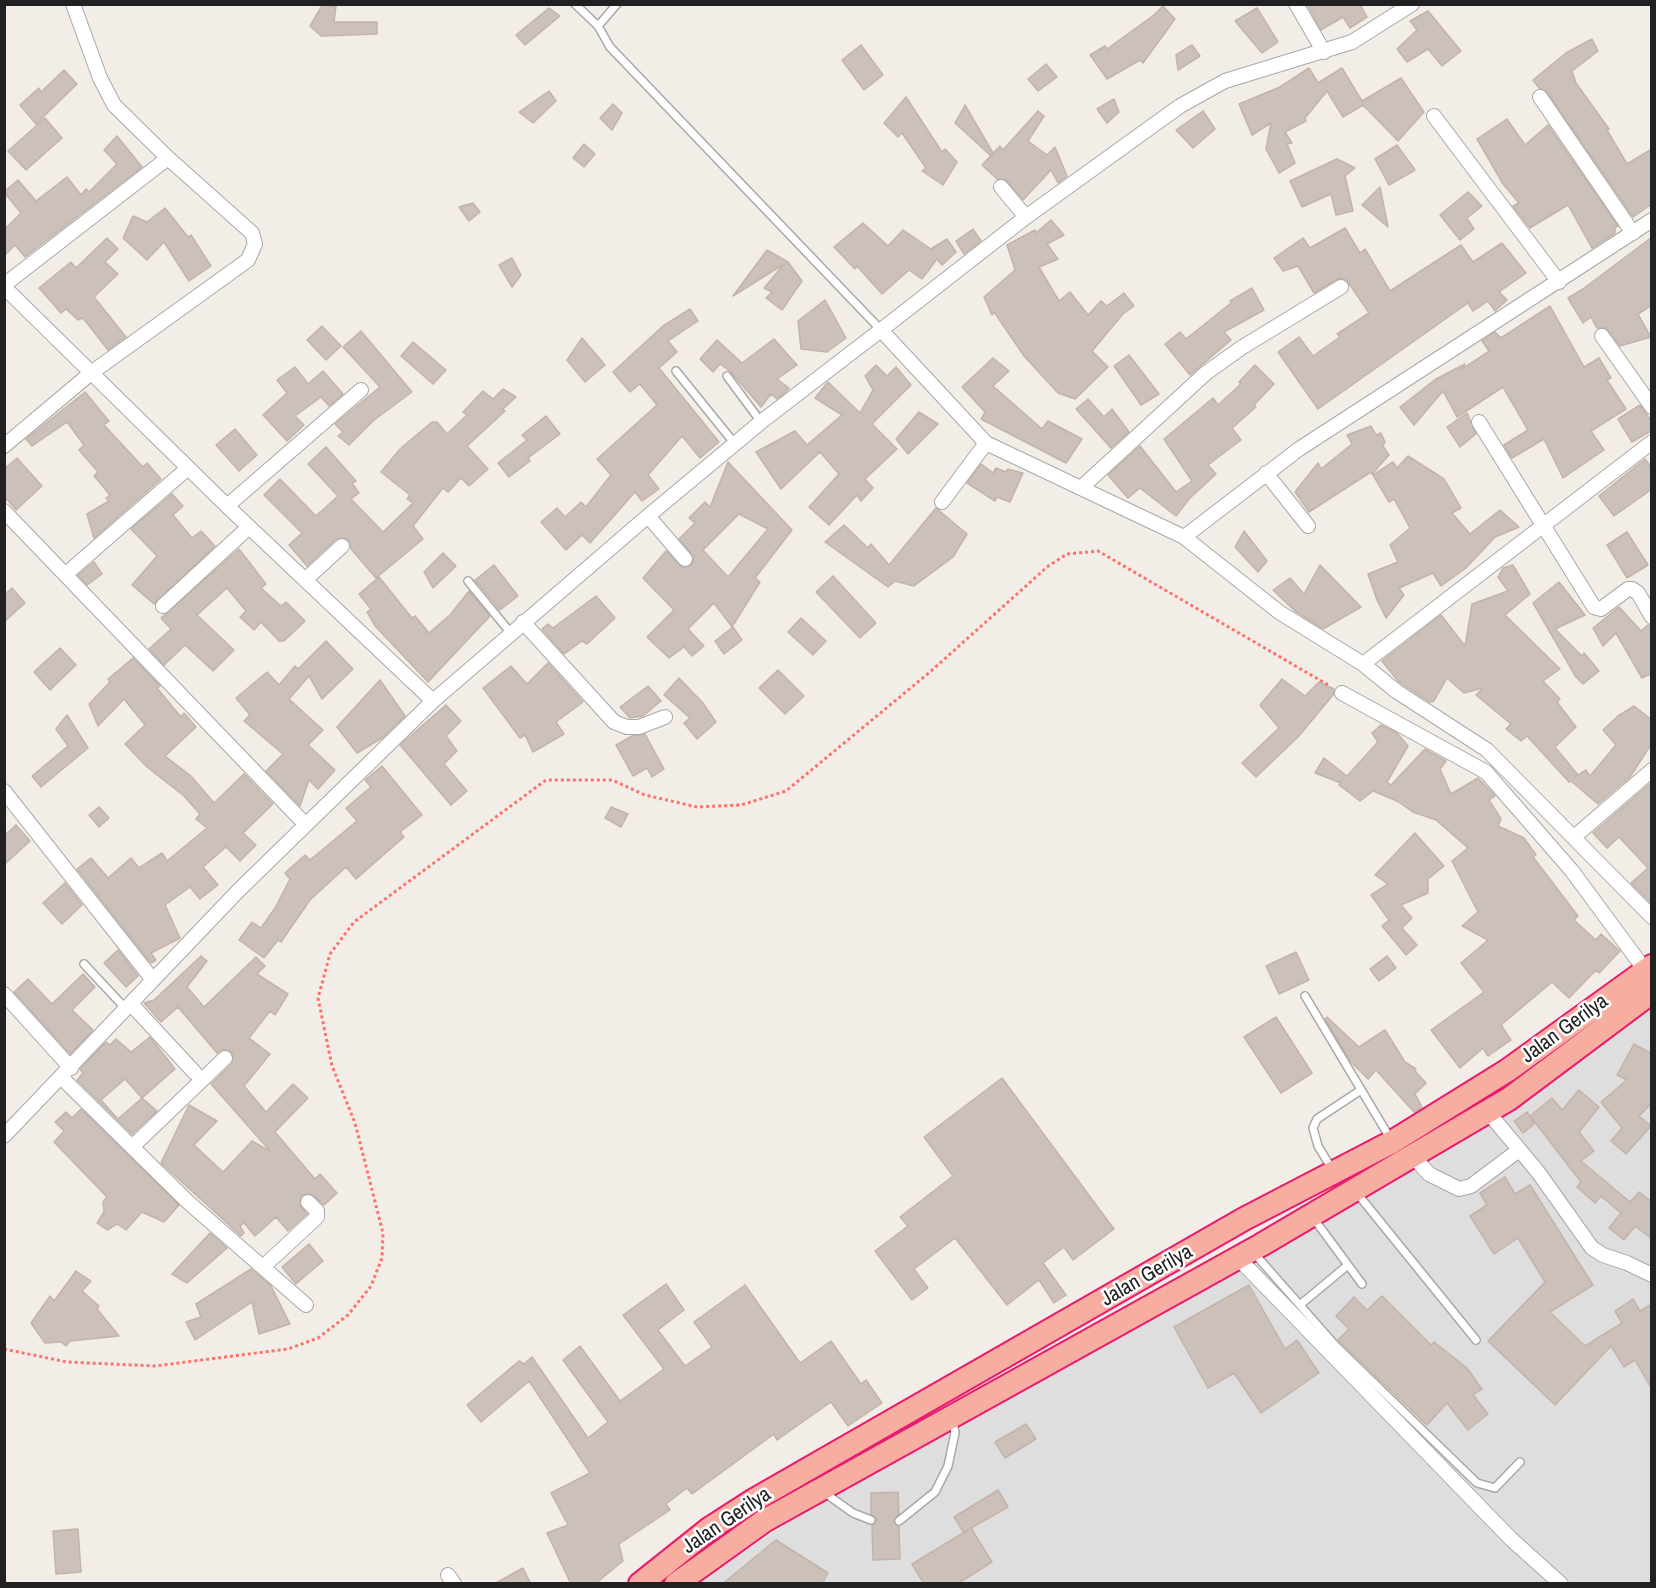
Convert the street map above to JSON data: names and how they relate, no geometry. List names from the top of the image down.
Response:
{
  "streets": {
    "highway": ["Jalan Gerilya"]
  }
}
